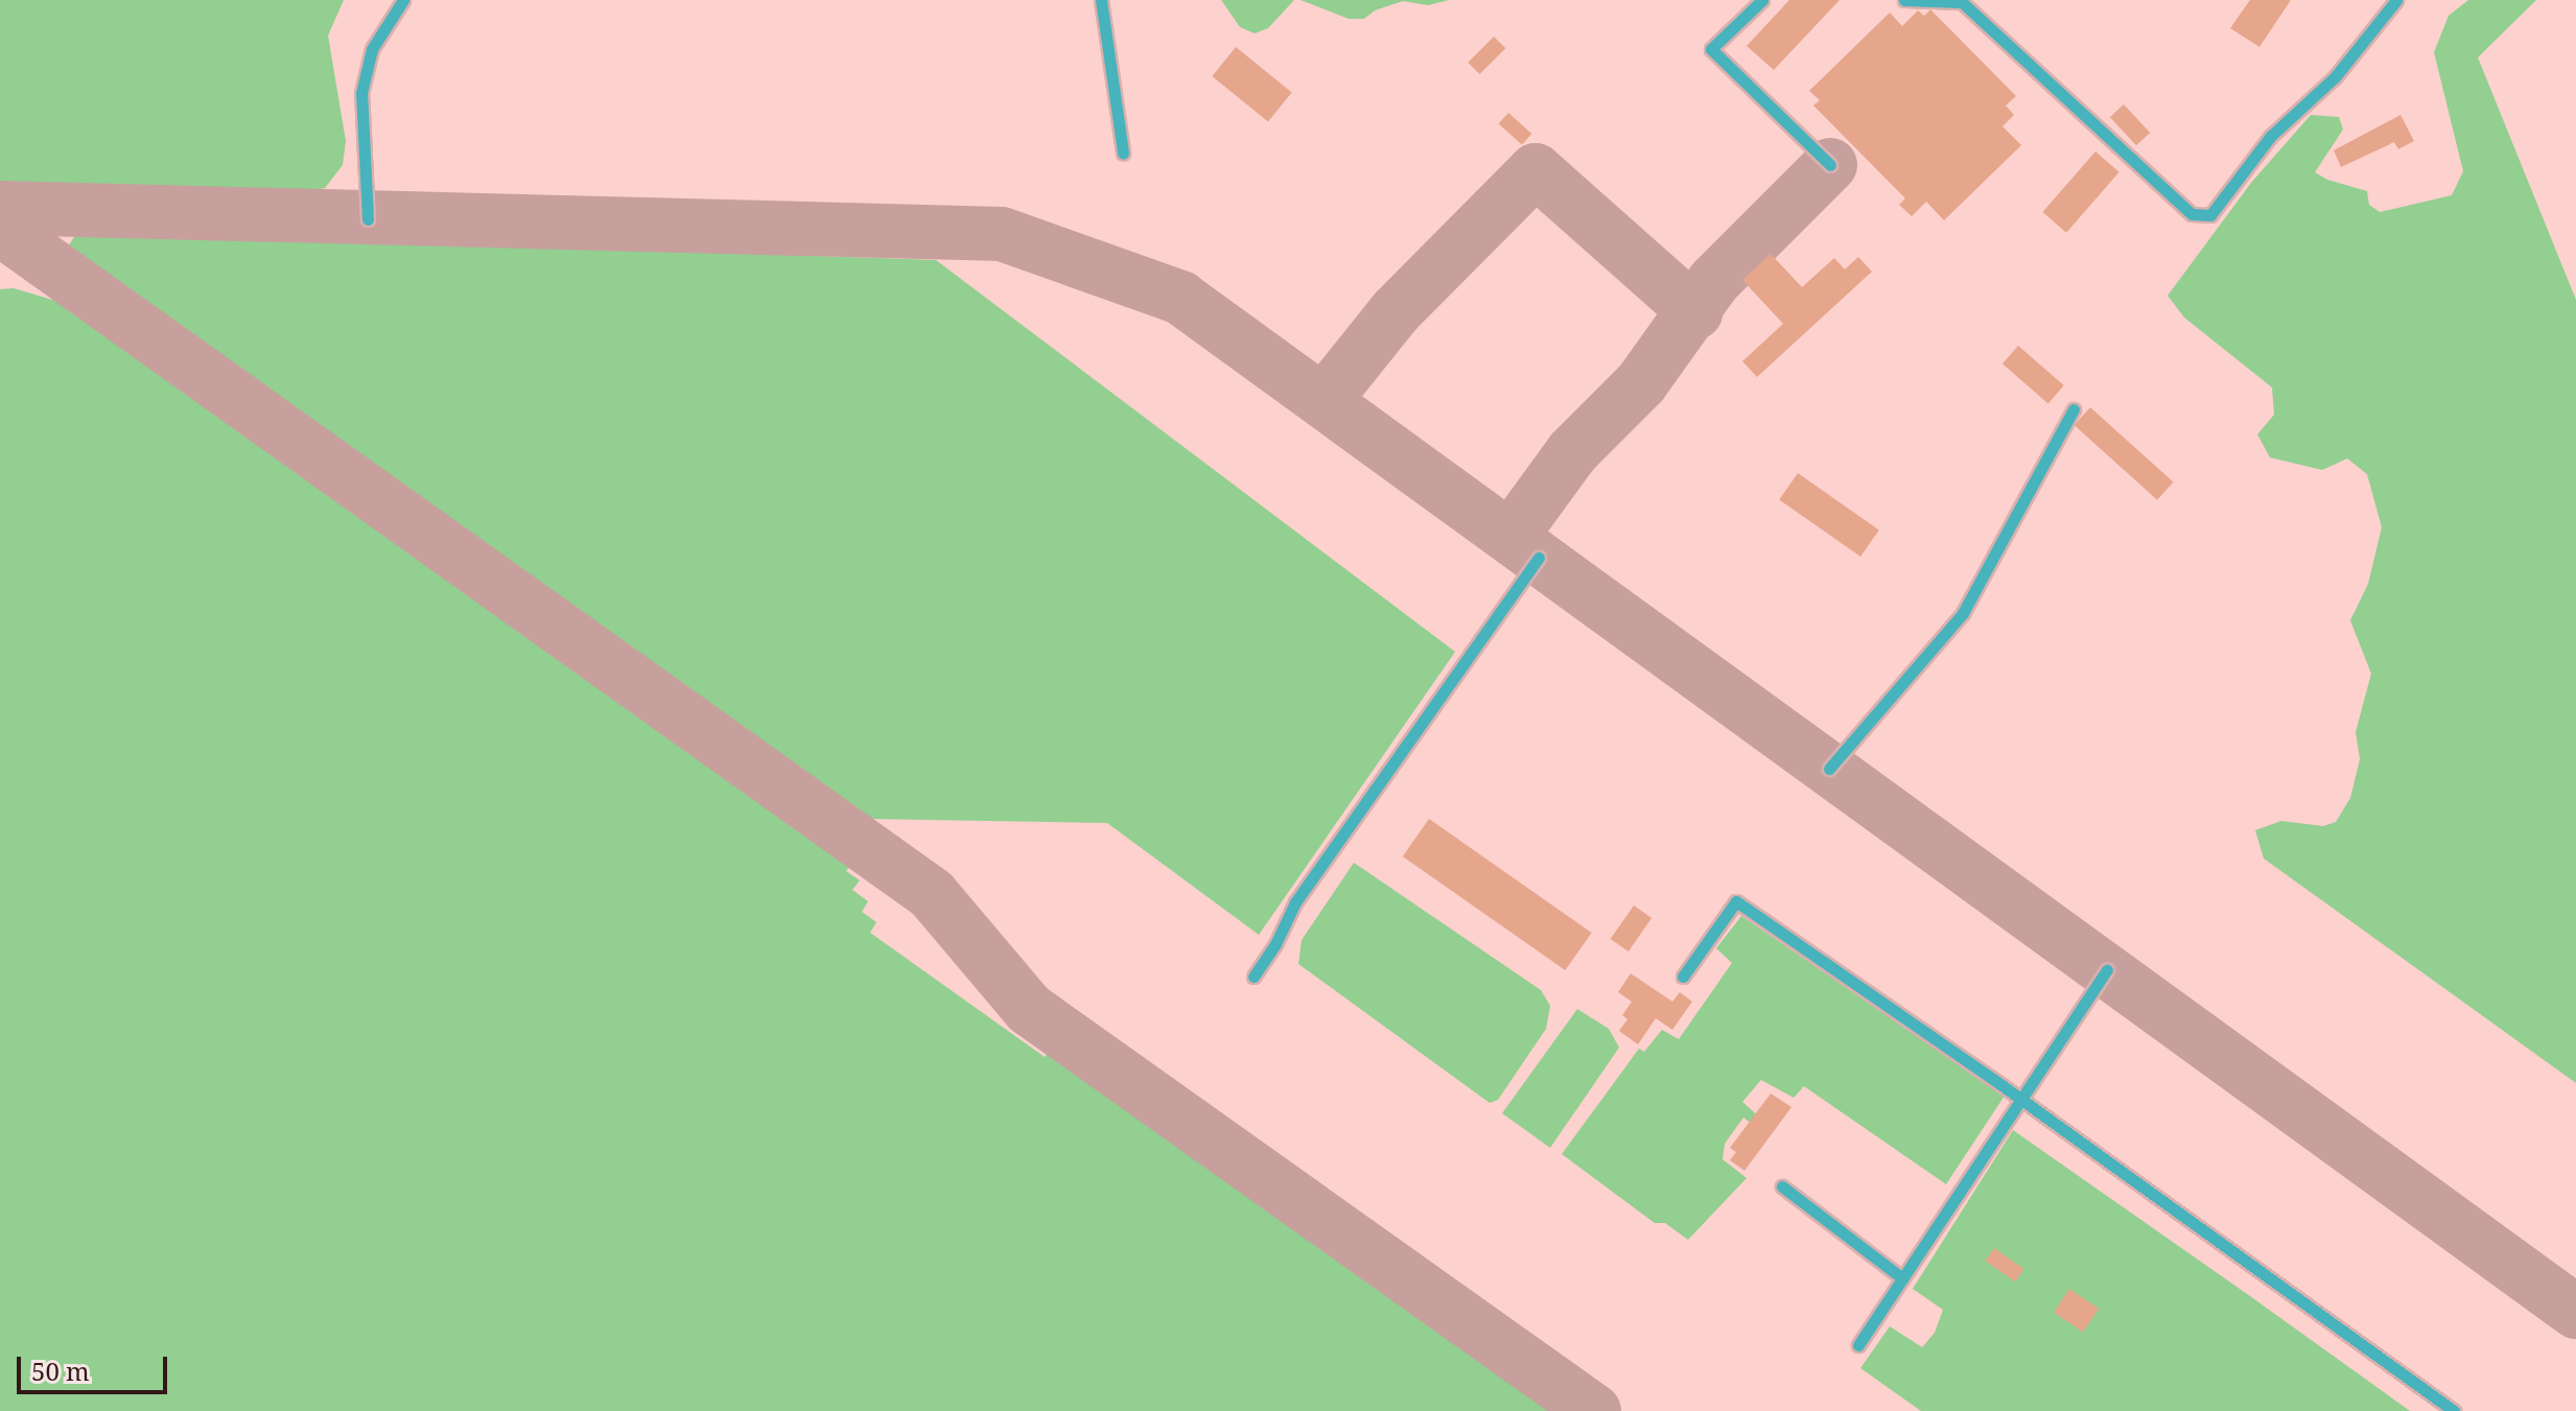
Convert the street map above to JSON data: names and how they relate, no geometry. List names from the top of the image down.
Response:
{
  "scale_bar": "50 m"
}
